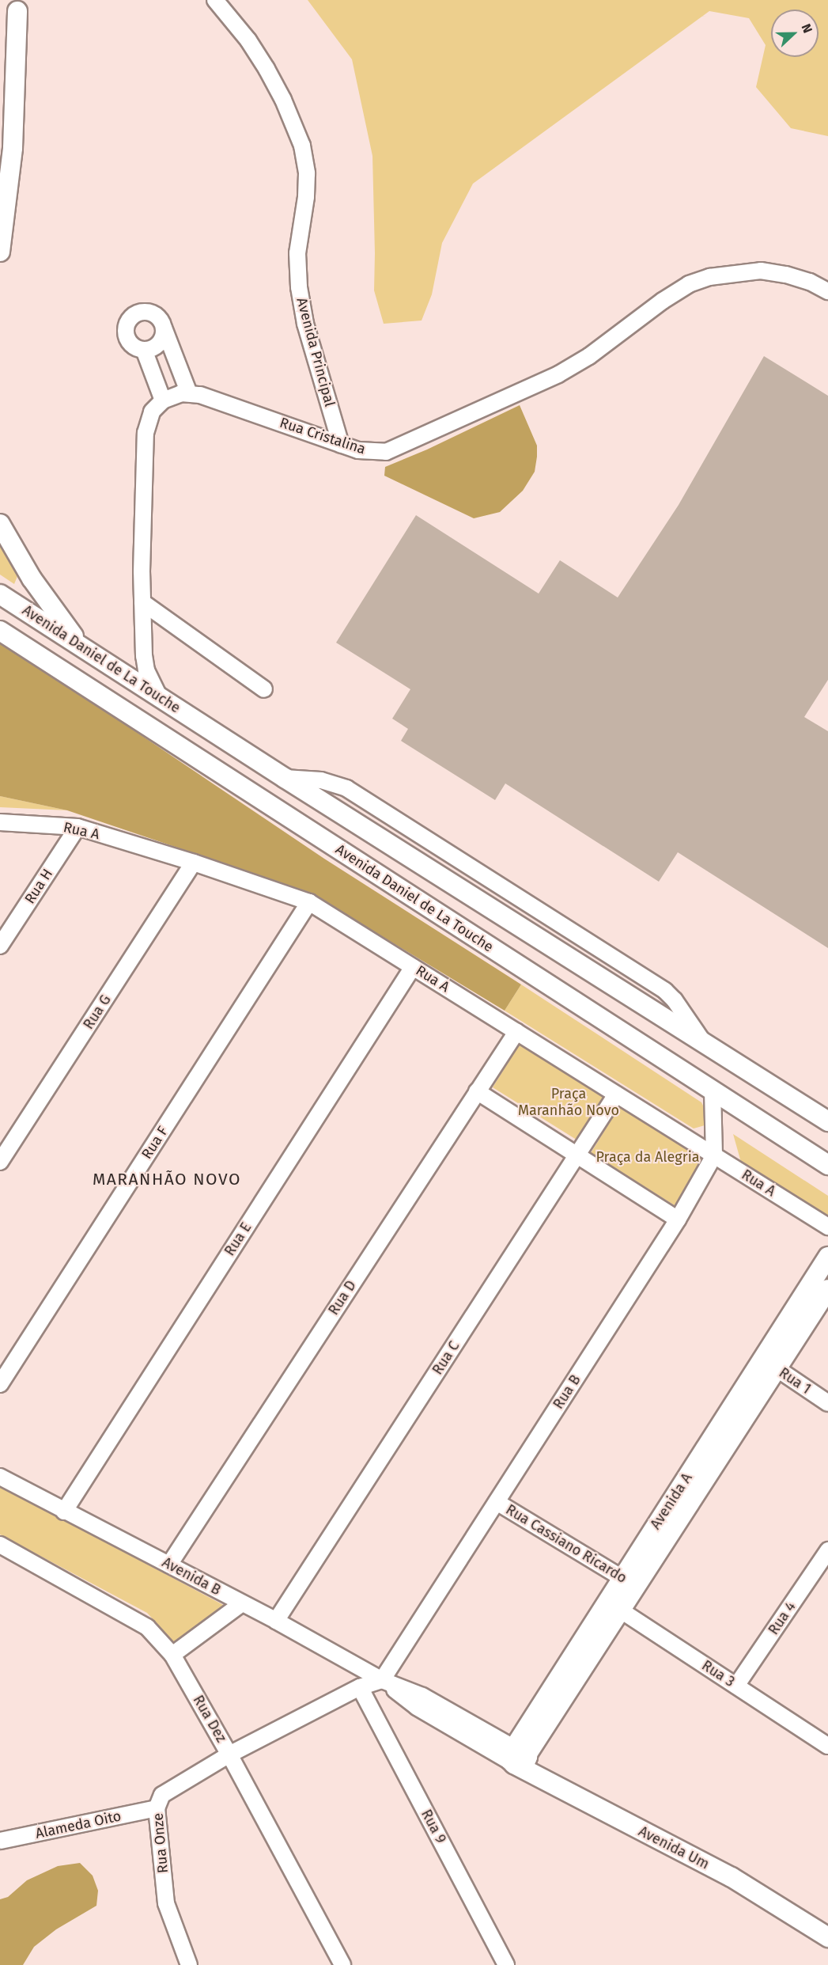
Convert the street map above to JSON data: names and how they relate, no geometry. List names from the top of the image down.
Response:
{
  "streets": {
    "main road": ["Avenida Daniel de La Touche", "Avenida A", "Avenida Um"],
    "street": [
      "Avenida Principal",
      "Rua Cristalina",
      "Rua A",
      "Rua H",
      "Rua G",
      "Rua F",
      "Rua E",
      "Rua D",
      "Rua C",
      "Rua 1",
      "Rua B",
      "Rua Cassiano Ricardo",
      "Avenida B",
      "Rua 4",
      "Rua 3",
      "Rua Dez",
      "Alameda Oito",
      "Rua 9",
      "Rua Onze"
    ]
  },
  "crossings": [
    ["Avenida Principal", "Rua Cristalina"],
    ["Rua A", "Rua H"],
    ["Rua A", "Rua G"],
    ["Rua A", "Rua F"],
    ["Rua A", "Rua E"],
    ["Rua A", "Rua D"],
    ["Rua A", "Rua C"],
    ["Rua A", "Rua B"],
    ["Rua E", "Avenida B"],
    ["Rua D", "Avenida B"],
    ["Rua C", "Avenida B"],
    ["Rua 1", "Avenida A"],
    ["Rua B", "Rua Cassiano Ricardo"],
    ["Rua B", "Avenida B"],
    ["Rua B", "Rua Onze"],
    ["Avenida A", "Rua Cassiano Ricardo"],
    ["Avenida A", "Avenida B"],
    ["Avenida A", "Rua 3"],
    ["Avenida A", "Avenida Um"],
    ["Avenida B", "Rua Onze"],
    ["Avenida B", "Avenida Um"],
    ["Rua 4", "Rua 3"],
    ["Rua Dez", "Rua Onze"],
    ["Alameda Oito", "Rua Onze"],
    ["Rua 9", "Rua Onze"]
  ],
  "districts": ["MARANHÃO NOVO"],
  "parks": ["Praça Maranhão Novo", "Praça da Alegria"],
  "north": "right"
}
